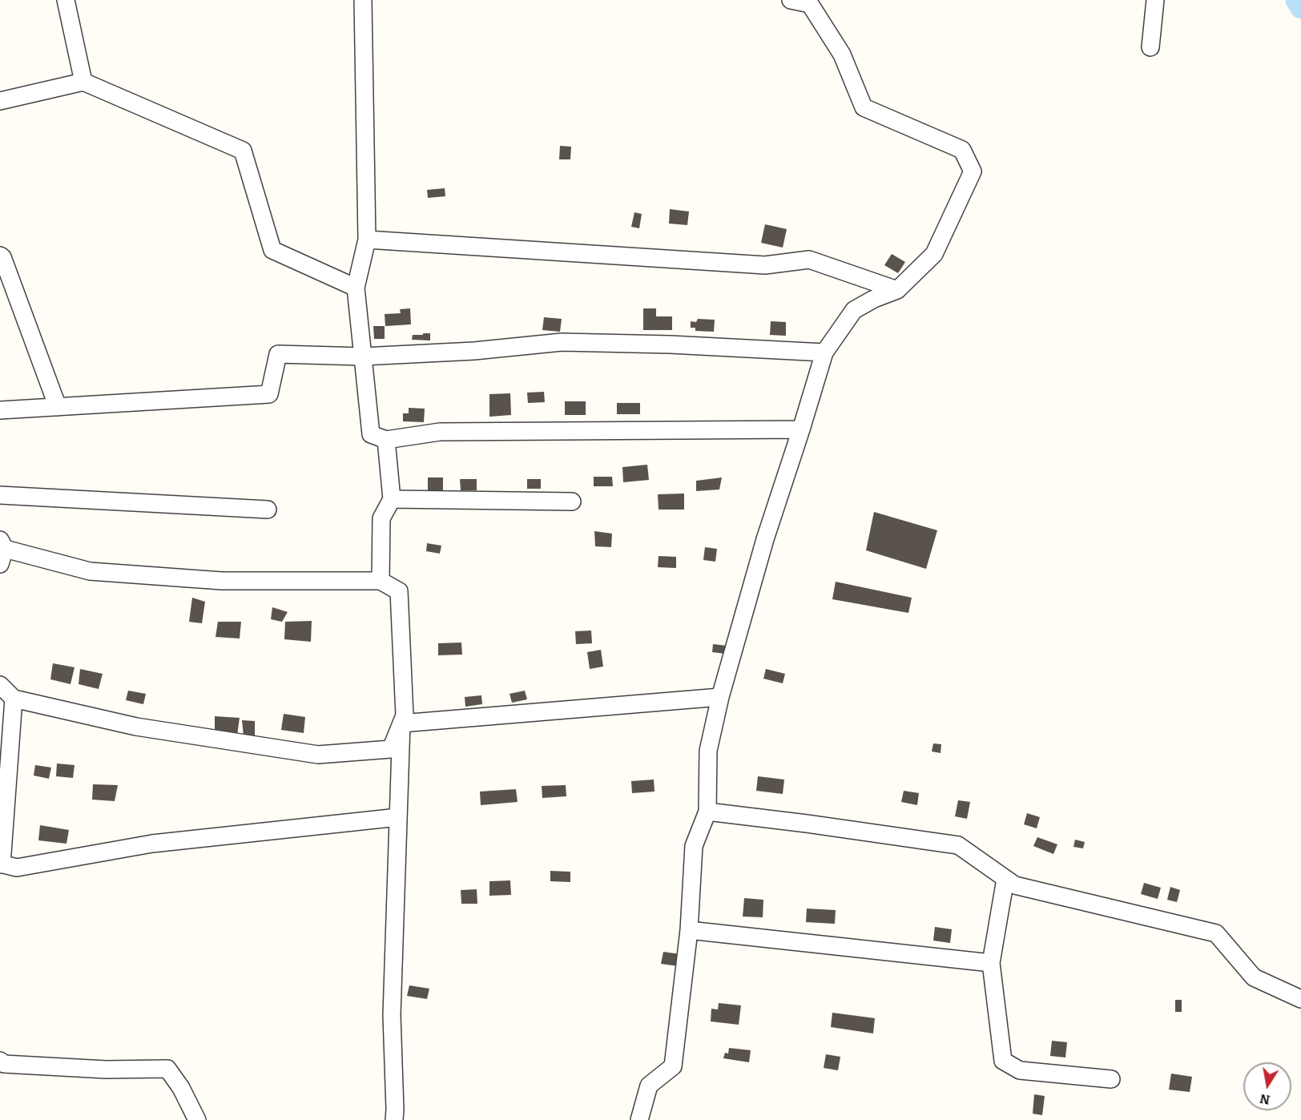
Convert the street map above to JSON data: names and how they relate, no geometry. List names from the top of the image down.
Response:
{
  "north": "bottom"
}
